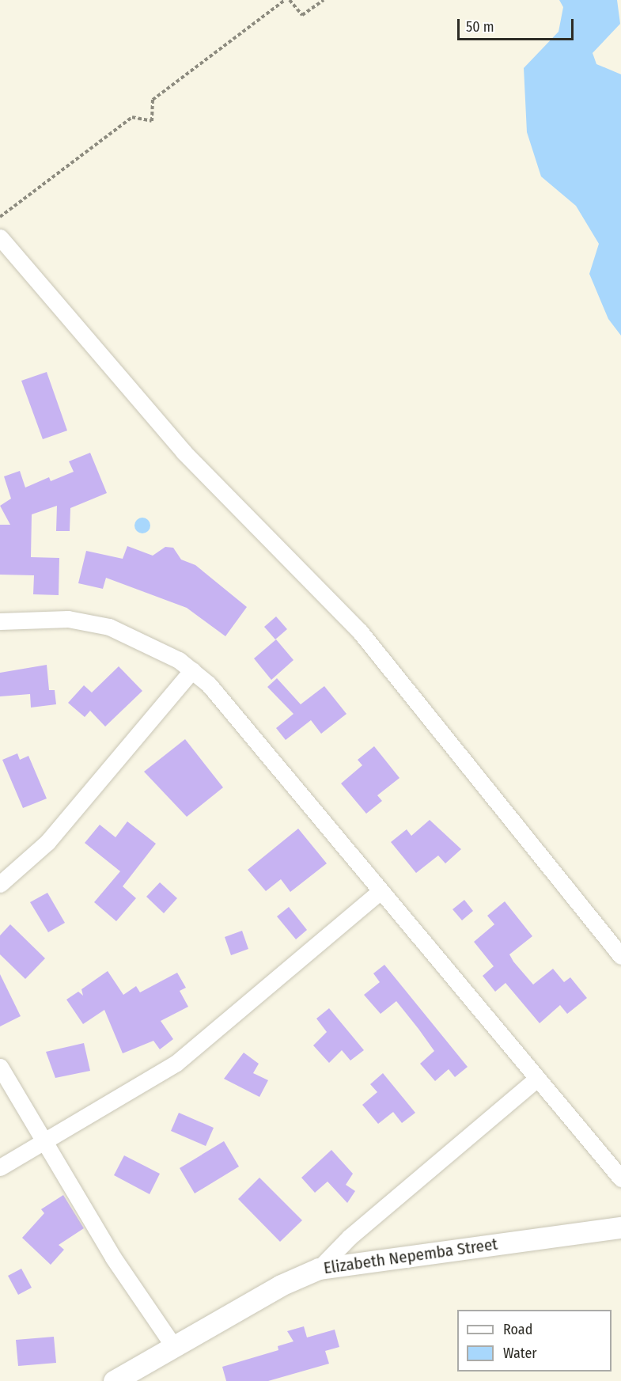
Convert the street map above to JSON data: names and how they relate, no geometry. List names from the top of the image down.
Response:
{
  "streets": {
    "street": ["Elizabeth Nepemba Street"]
  },
  "legend": ["Road", "Water"],
  "scale_bar": "50 m"
}
